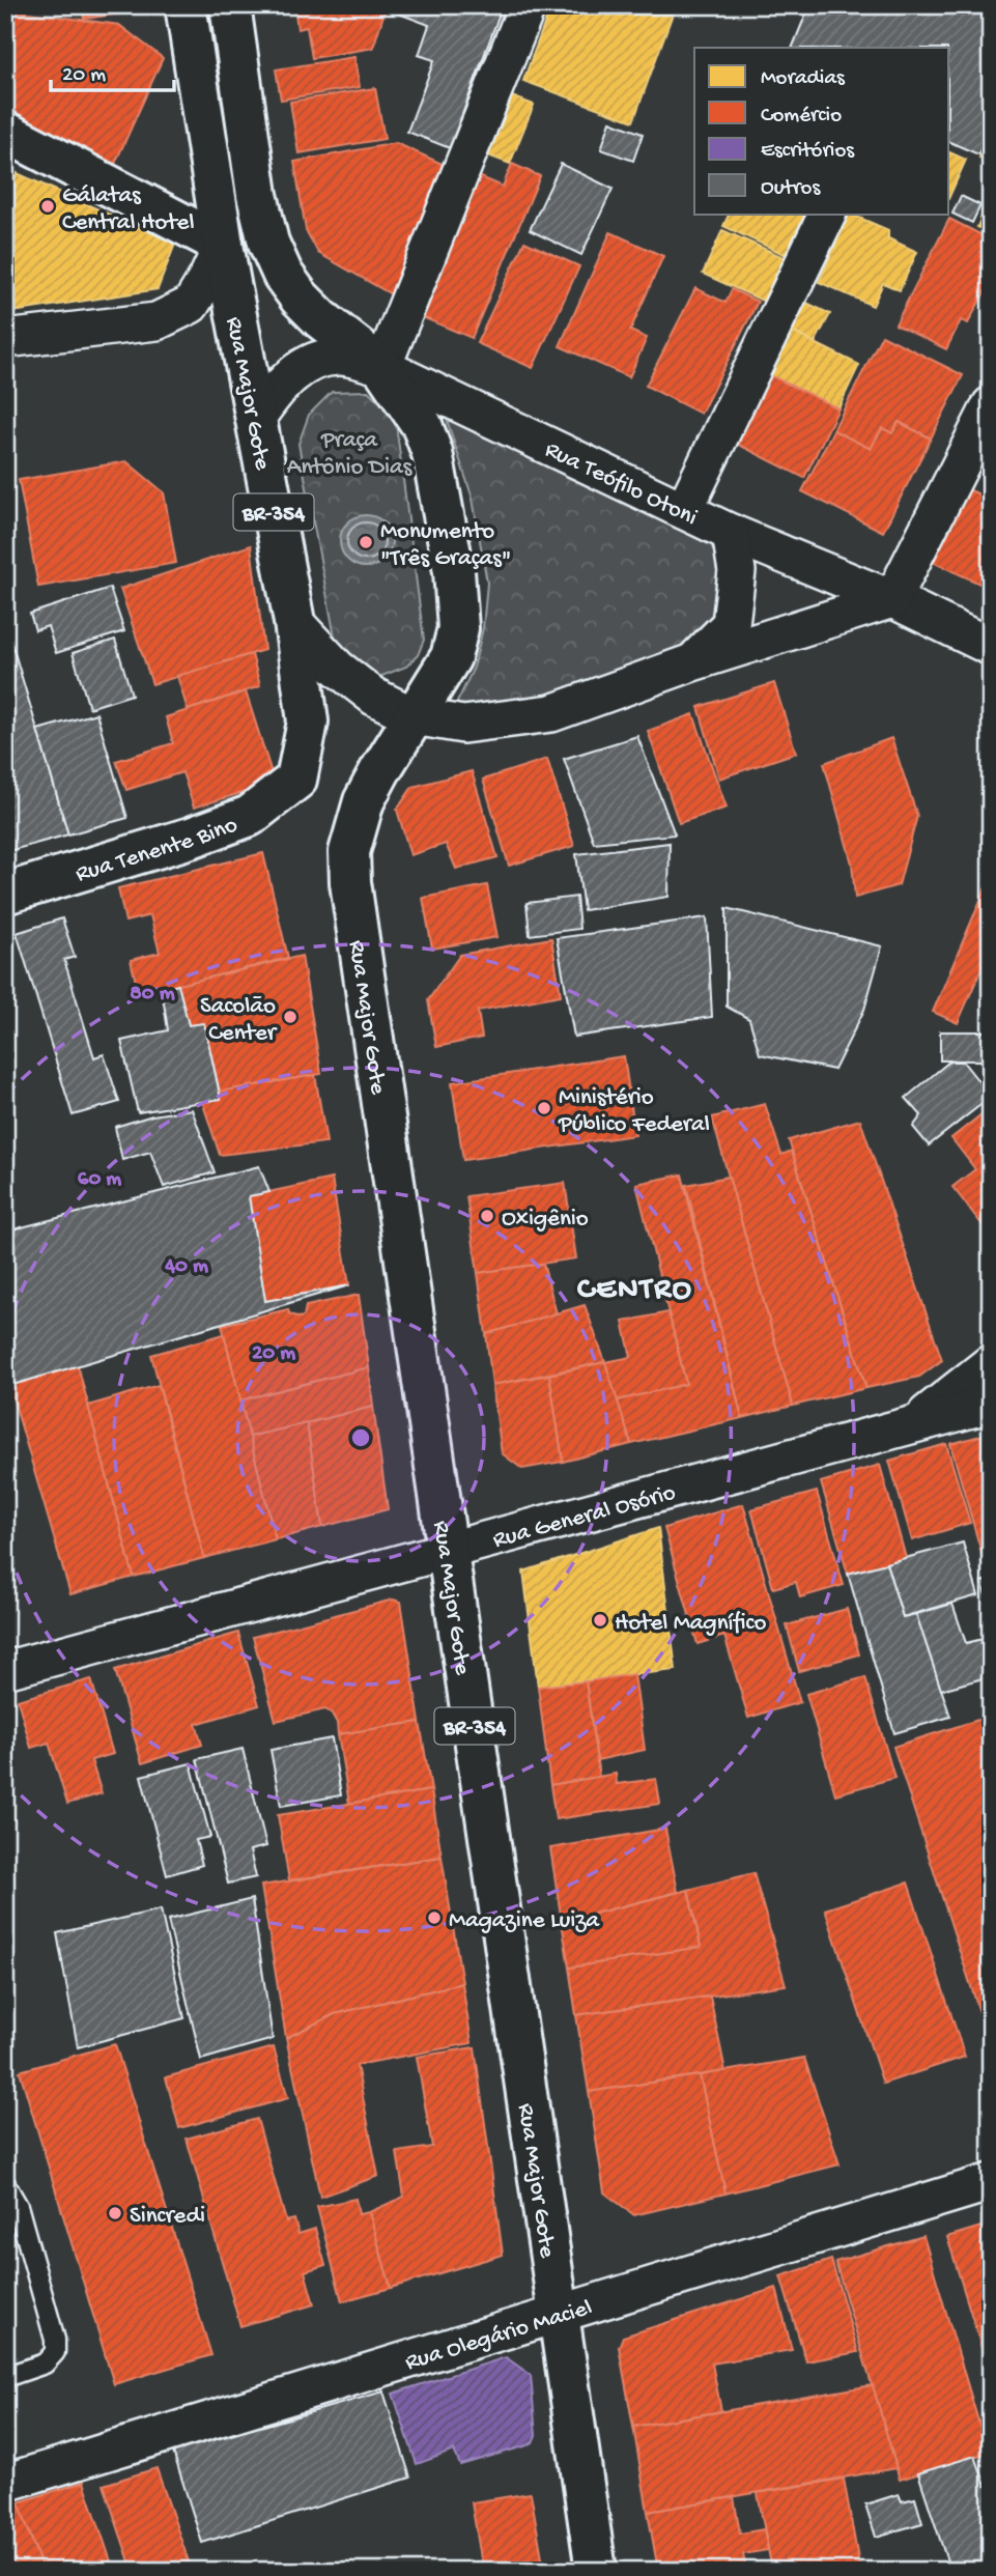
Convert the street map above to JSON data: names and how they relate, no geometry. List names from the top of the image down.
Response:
{
  "streets": {
    "main road": [
      "Rua Major Gote",
      "Rua Teófilo Otoni",
      "BR-354",
      "Rua Tenente Bino"
    ],
    "street": ["Rua General Osório", "Rua Olegário Maciel"]
  },
  "crossings": [
    ["Rua Major Gote", "Rua Teófilo Otoni"],
    ["Rua Major Gote", "Rua Tenente Bino"],
    ["Rua Major Gote", "Rua General Osório"],
    ["Rua Major Gote", "Rua Olegário Maciel"]
  ],
  "districts": ["CENTRO"],
  "parks": ["Praça Antônio Dias"],
  "places": [
    "Gálatas Central Hotel",
    "Monumento \"Três Graças\"",
    "Sacolão Center",
    "Ministério Público Federal",
    "Oxigênio",
    "Hotel Magnífico",
    "Magazine Luiza",
    "Sincredi"
  ],
  "legend": [
    "Moradias",
    "Comércio",
    "Escritórios",
    "Outros"
  ],
  "scale_bar": "20 m",
  "rings": [
    "80 m",
    "60 m",
    "40 m",
    "20 m"
  ]
}
